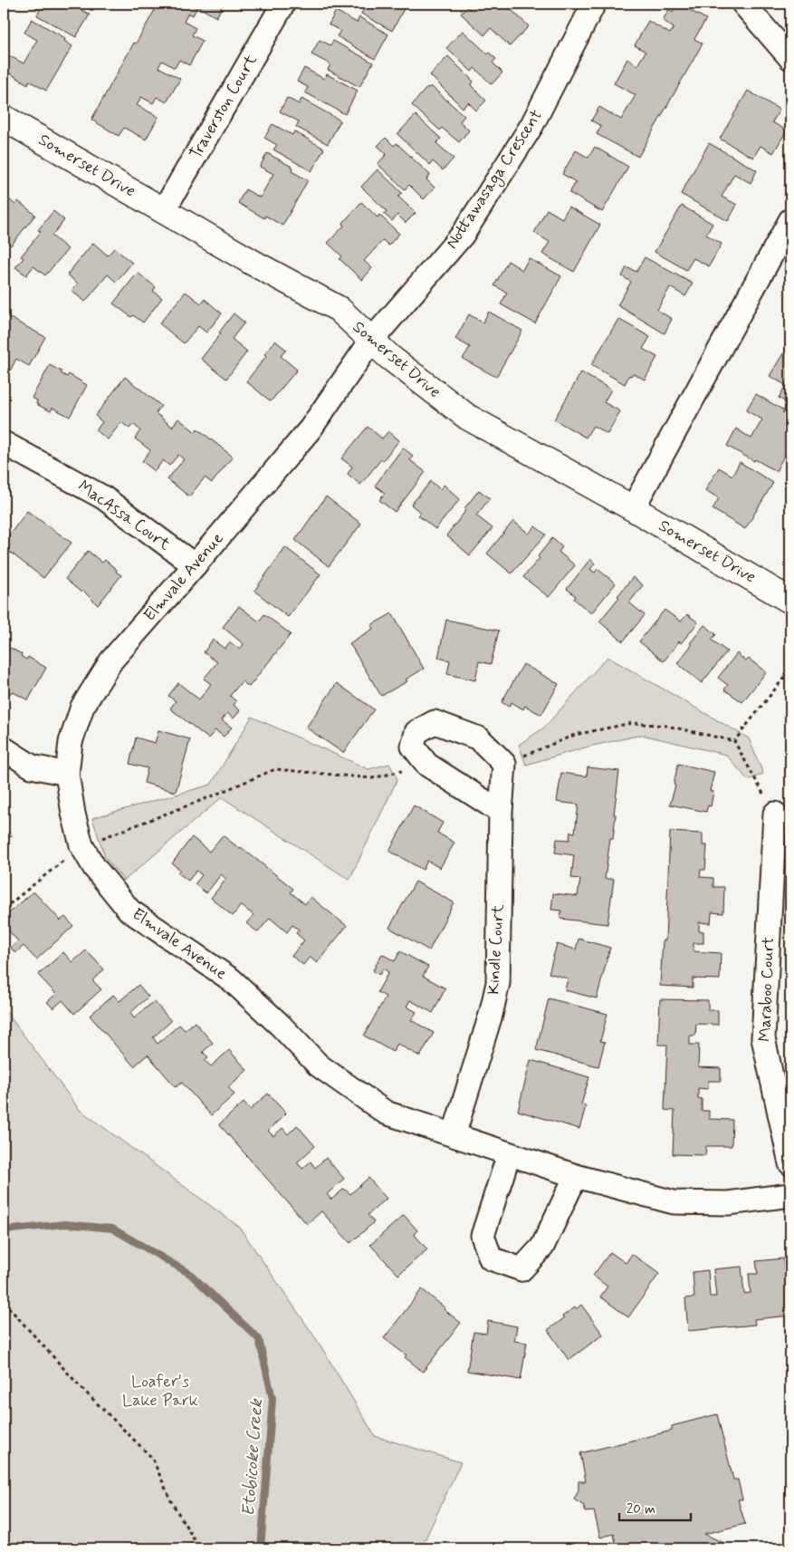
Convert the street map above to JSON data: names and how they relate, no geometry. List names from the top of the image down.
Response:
{
  "streets": {
    "street": [
      "Traverston Court",
      "Somerset Drive",
      "Nottawasaga Crescent",
      "MacAssa Court",
      "Elmvale Avenue",
      "Kindle Court",
      "Maraboo Court"
    ]
  },
  "crossings": [
    ["Traverston Court", "Somerset Drive"],
    ["Somerset Drive", "Nottawasaga Crescent"],
    ["Somerset Drive", "Elmvale Avenue"],
    ["Nottawasaga Crescent", "Elmvale Avenue"],
    ["MacAssa Court", "Elmvale Avenue"],
    ["Elmvale Avenue", "Kindle Court"]
  ],
  "water": ["Etobicoke Creek"],
  "parks": ["Loafer's Lake Park"],
  "scale_bar": "20 m"
}
